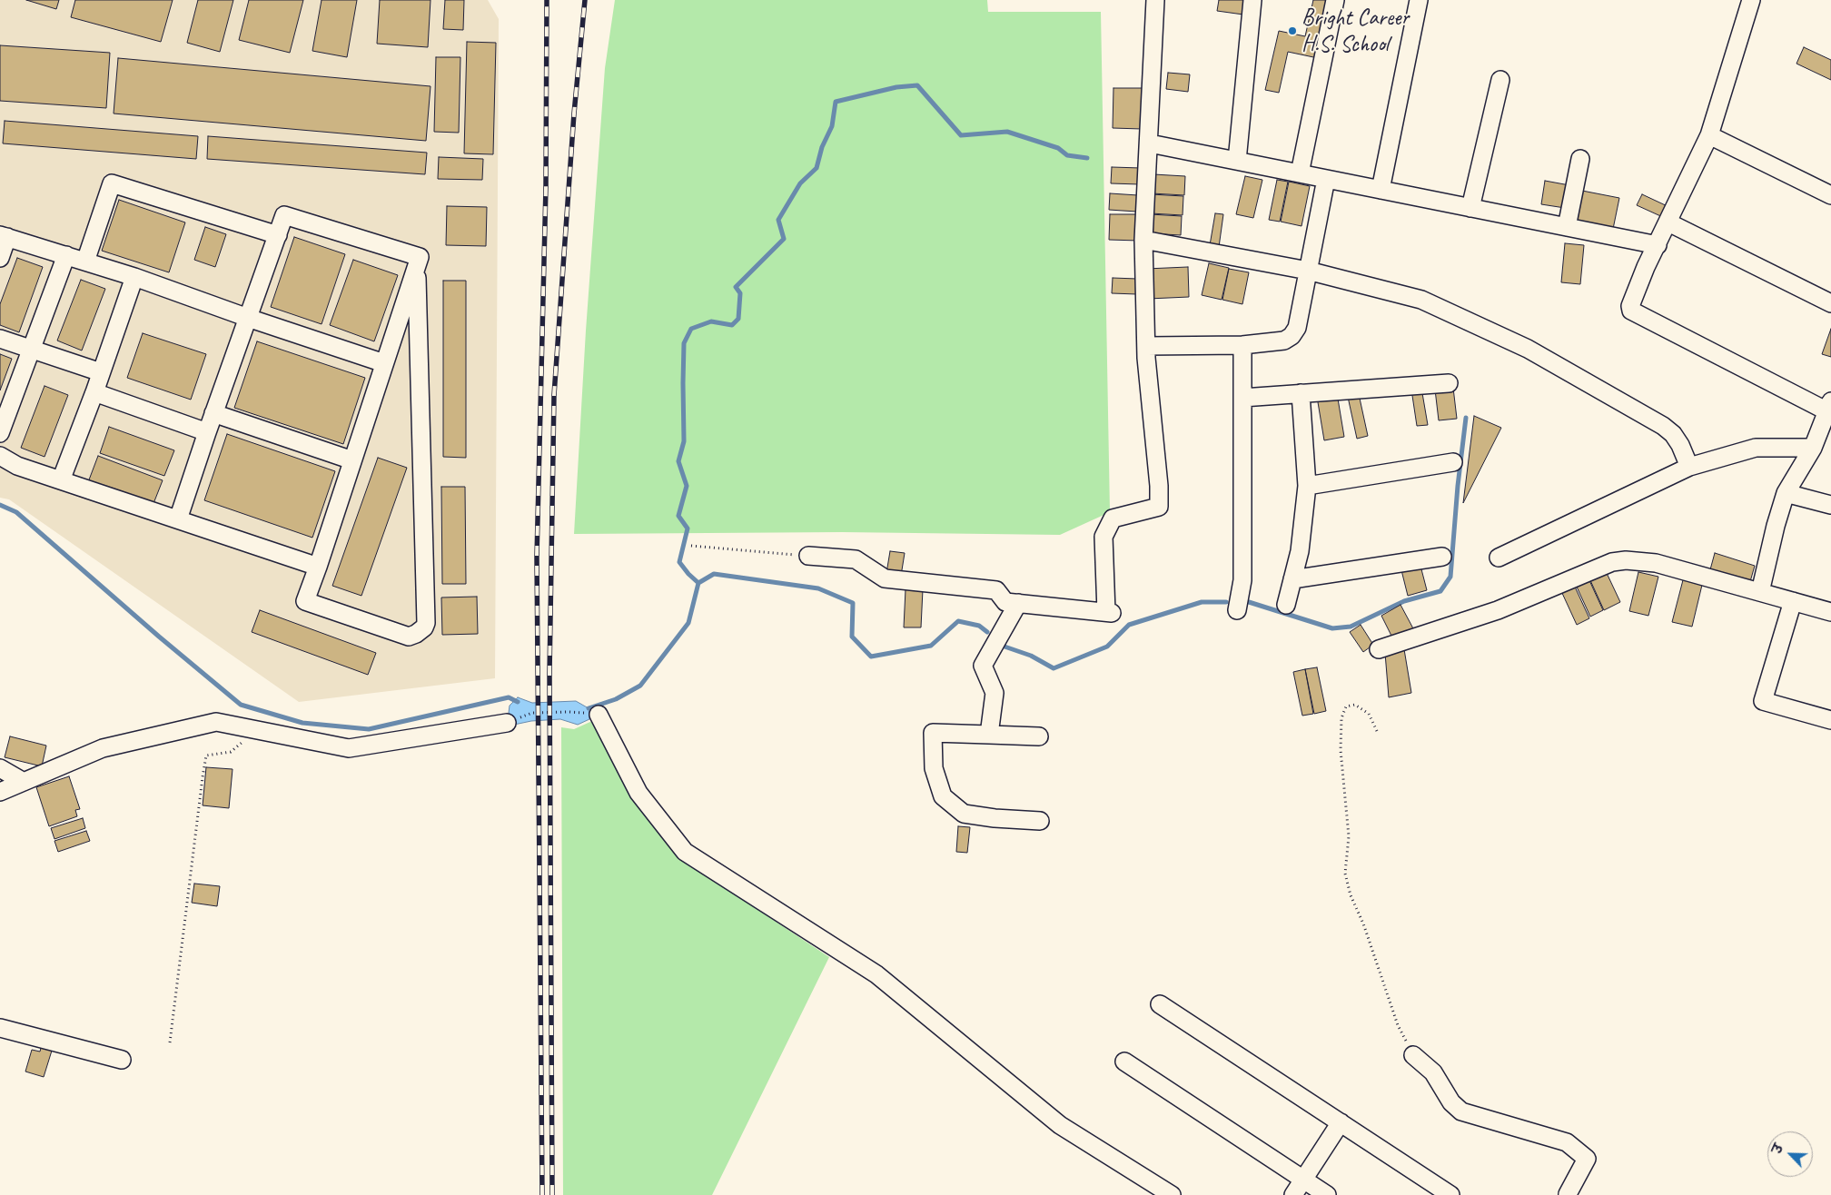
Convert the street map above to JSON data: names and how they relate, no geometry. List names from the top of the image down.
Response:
{
  "places": ["Bright Career H.S. School"],
  "north": "top left"
}
